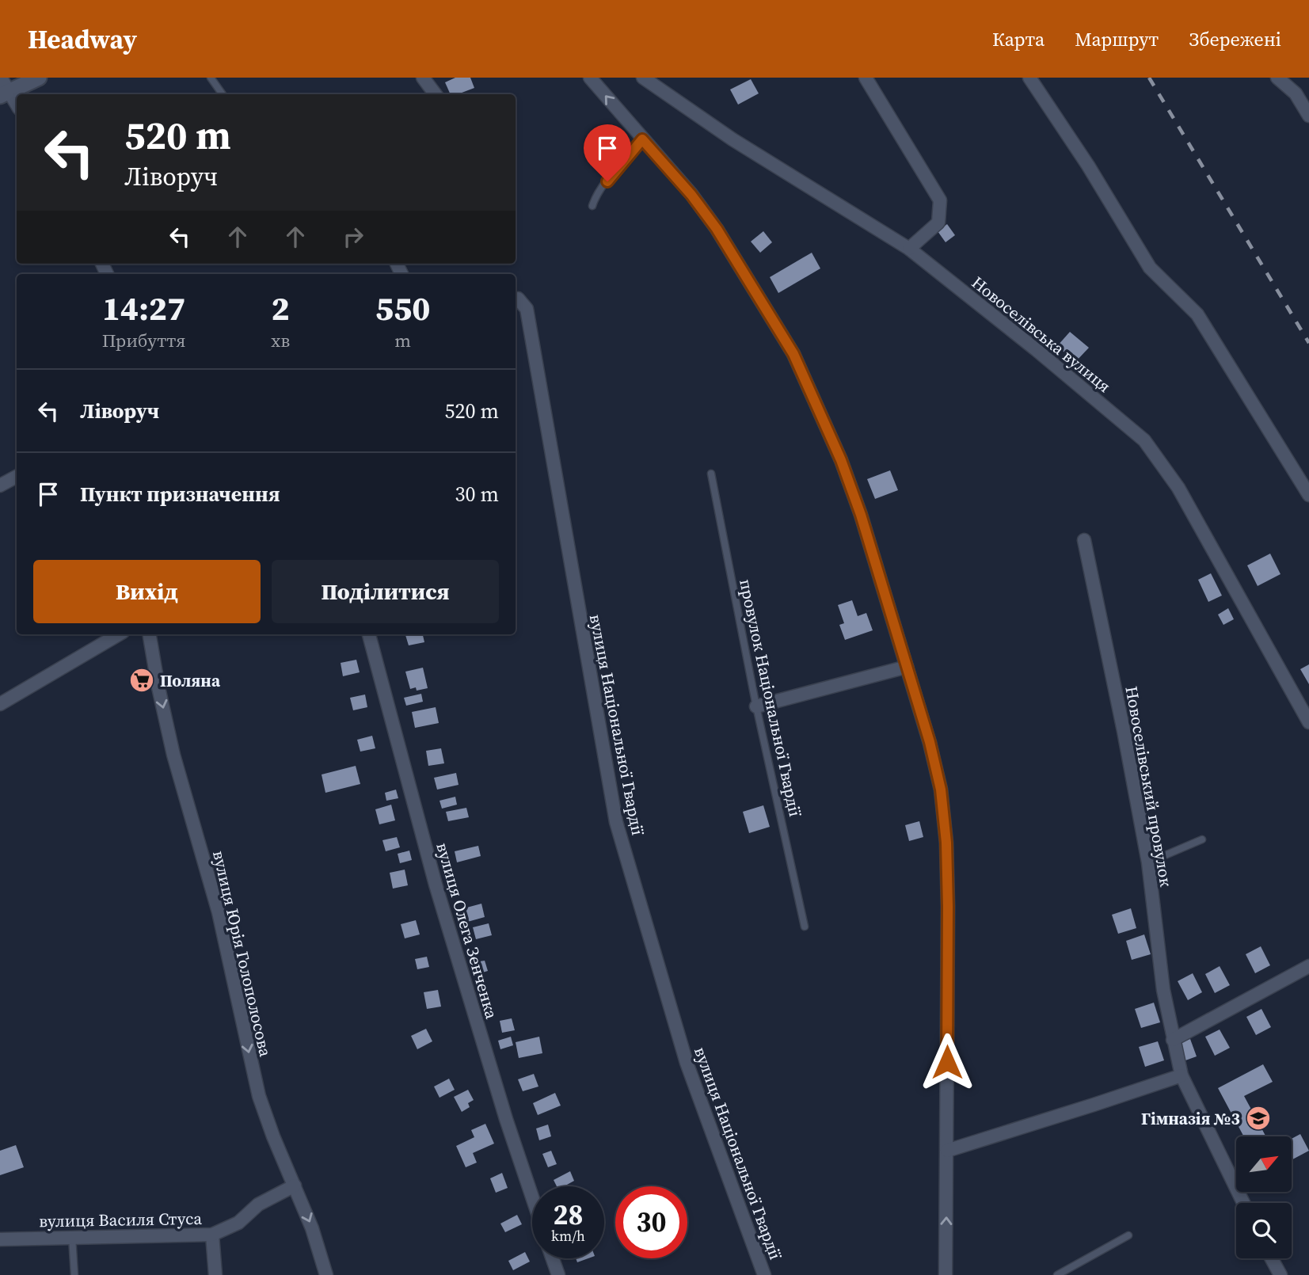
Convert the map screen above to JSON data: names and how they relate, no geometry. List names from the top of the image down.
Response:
{
  "streets": {
    "street": [
      "Новоселівська вулиця",
      "вулиця Національної Гвардії",
      "Новоселівський провулок",
      "вулиця Олега Зенченка",
      "вулиця Юрія Голополосова",
      "вулиця Василя Стуса"
    ],
    "lane": ["провулок Національної Гвардії"]
  },
  "crossings": [
    ["вулиця Юрія Голополосова", "вулиця Василя Стуса"]
  ],
  "one_way": ["вулиця Юрія Голополосова"],
  "places": {
    "supermarket": ["Поляна"],
    "school or university": ["Гімназія №3"]
  },
  "north": "top right",
  "page": {
    "header": "Headway",
    "nav": ["Карта", "Маршрут", "Збережені"],
    "turn": ["520 m", "Ліворуч"],
    "eta": [
      "14:27",
      "Прибуття",
      "2",
      "хв",
      "550",
      "m"
    ],
    "list": [
      {
        "name": "Ліворуч",
        "value": "520 m"
      },
      {
        "name": "Пункт призначення",
        "value": "30 m"
      }
    ],
    "buttons": ["Вихід", "Поділитися"],
    "speed": "28 km/h",
    "limit": "30"
  }
}
